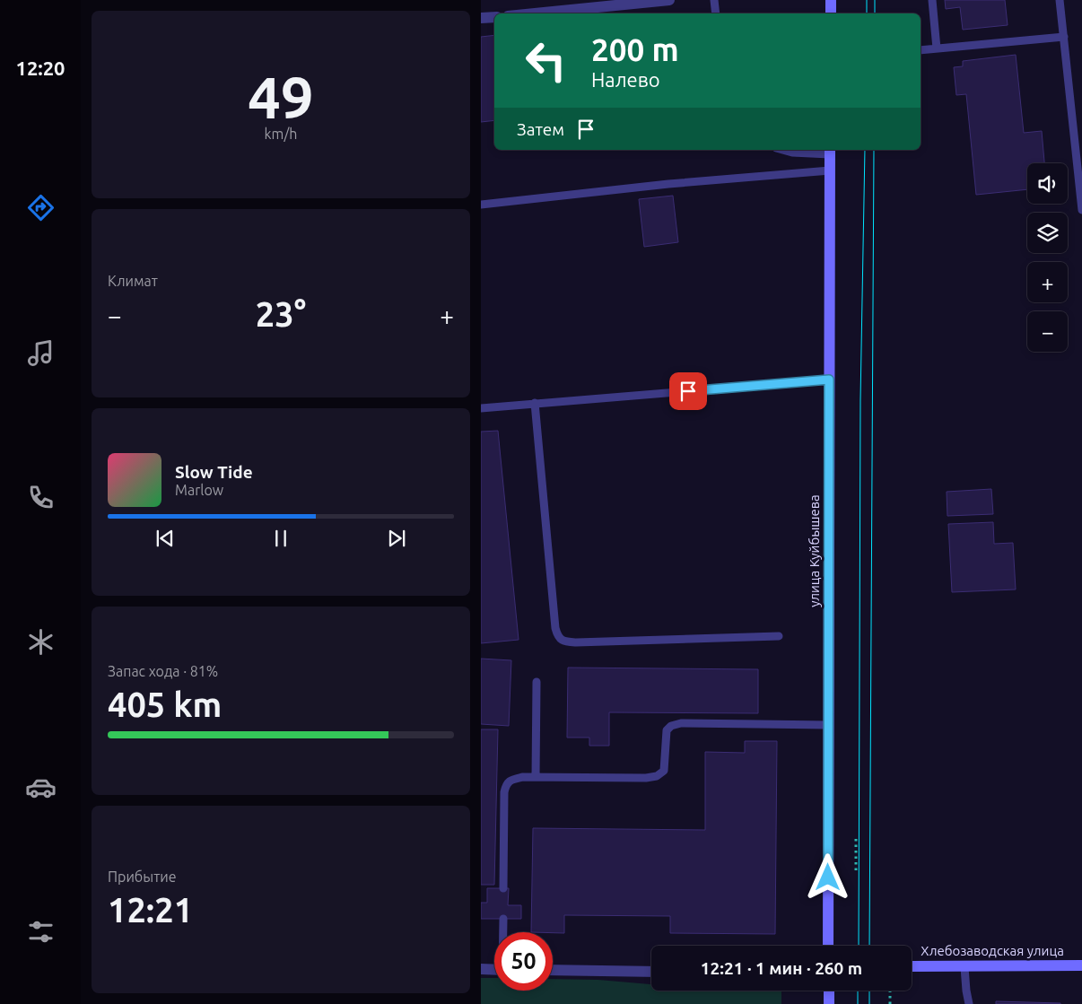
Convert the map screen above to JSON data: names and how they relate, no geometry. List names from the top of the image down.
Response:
{
  "streets": {
    "main road": ["улица Куйбышева", "Хлебозаводская улица"]
  },
  "page": {
    "tabs": "12:20",
    "tile": [
      ["49", "km/h"],
      "Климат",
      ["Запас хода · 81%", "405 km"],
      ["Прибытие", "12:21"]
    ],
    "turn": ["200 m", "Налево"],
    "then": "Затем",
    "map_buttons": ["+", "−"],
    "heat": ["−", "23°", "+"],
    "song": ["Slow Tide", "Marlow"],
    "limit": "50",
    "trip": "12:21 · 1 мин · 260 m"
  }
}
